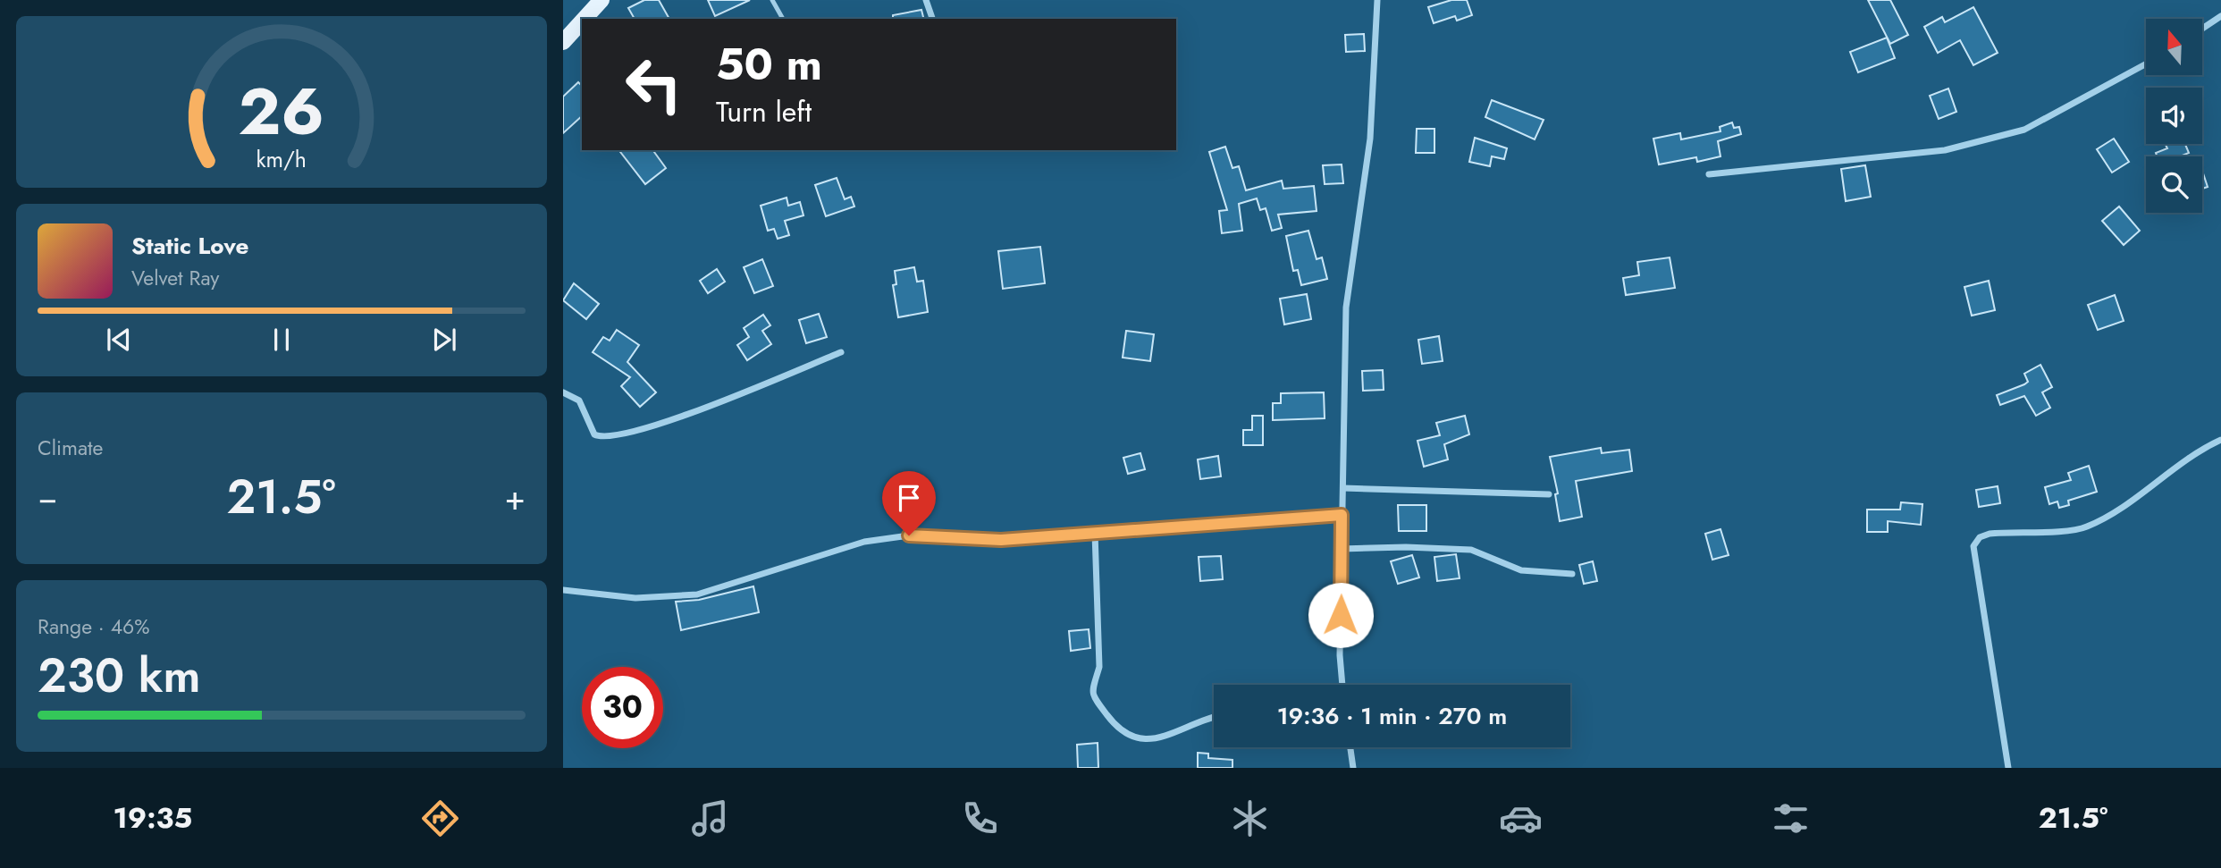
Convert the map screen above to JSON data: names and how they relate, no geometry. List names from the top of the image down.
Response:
{
  "north": "top",
  "page": {
    "turn": ["50 m", "Turn left"],
    "song": ["Static Love", "Velvet Ray"],
    "tile": [
      "Climate",
      ["Range · 46%", "230 km"]
    ],
    "heat": ["−", "21.5°", "+"],
    "limit": "30",
    "trip": "19:36 · 1 min · 270 m",
    "tabs": ["19:35", "21.5°"],
    "gauge": ["26", "km/h"]
  }
}
